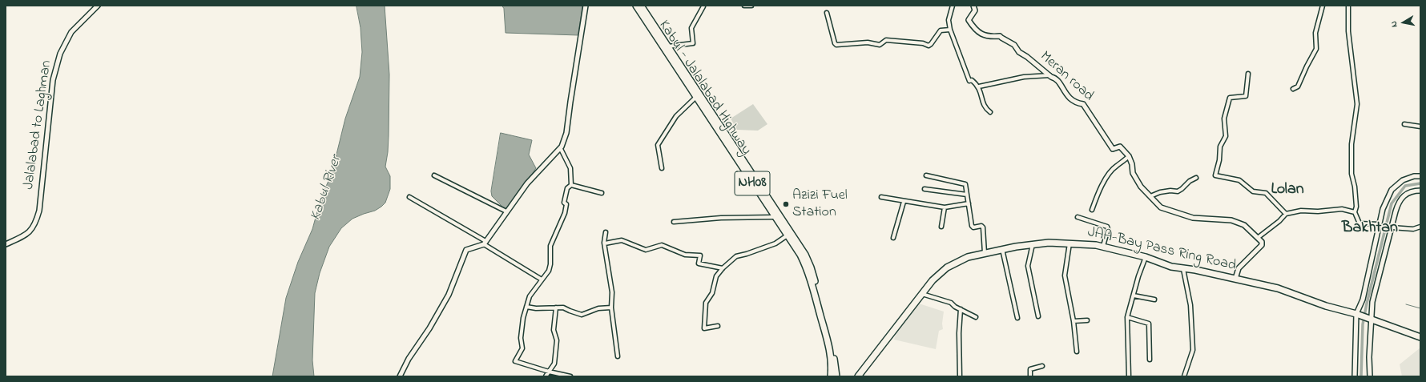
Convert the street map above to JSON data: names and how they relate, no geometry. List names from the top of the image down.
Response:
{
  "streets": {
    "highway": ["Kabul - Jalalabad Highway", "NH08", "JAA-Bay Pass Ring Road"],
    "street": ["Meran road", "Jalalabad to Laghman"]
  },
  "districts": ["Lolan", "Bakhtan"],
  "water": ["Kabul River"],
  "places": ["Azizi Fuel Station"],
  "north": "left"
}
